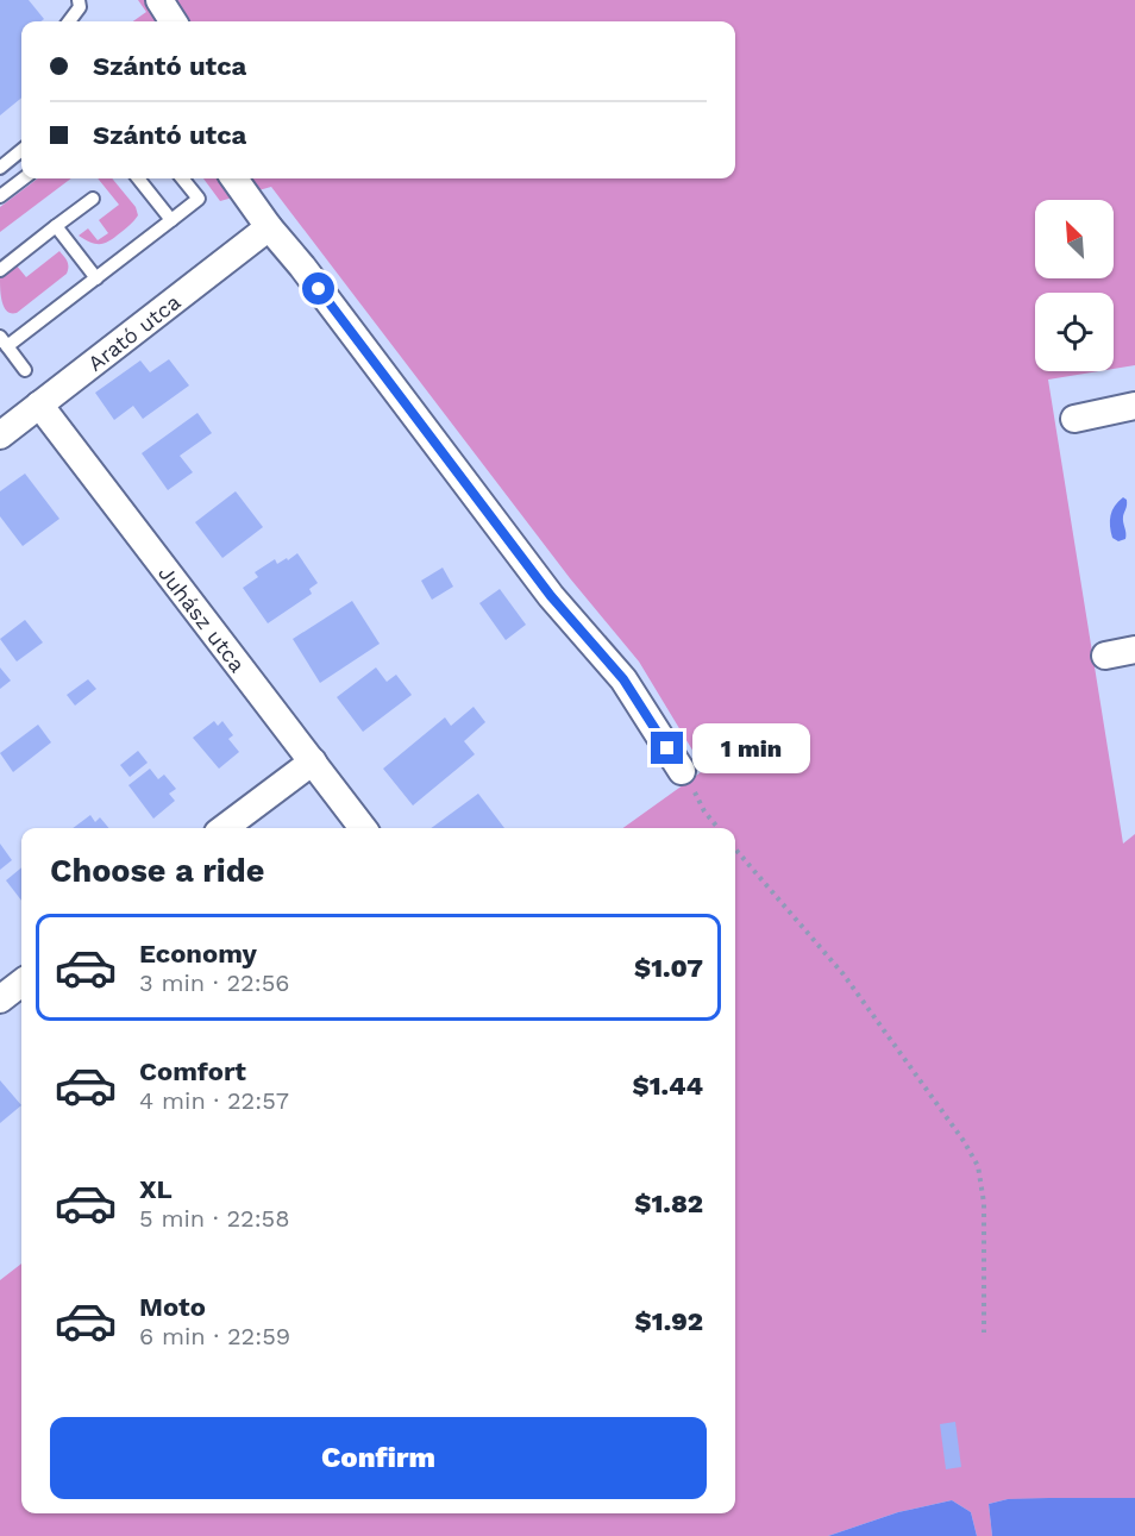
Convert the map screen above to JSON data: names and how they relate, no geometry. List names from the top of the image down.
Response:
{
  "streets": {
    "street": ["Arató utca", "Juhász utca"]
  },
  "crossings": [
    ["Arató utca", "Juhász utca"]
  ],
  "north": "top left",
  "page": {
    "banner": ["Szántó utca", "Szántó utca"],
    "bubble": "1 min",
    "heading": "Choose a ride",
    "list": [
      {
        "name": "Economy",
        "note": "3 min · 22:56",
        "value": "$1.07"
      },
      {
        "name": "Comfort",
        "note": "4 min · 22:57",
        "value": "$1.44"
      },
      {
        "name": "XL",
        "note": "5 min · 22:58",
        "value": "$1.82"
      },
      {
        "name": "Moto",
        "note": "6 min · 22:59",
        "value": "$1.92"
      }
    ],
    "buttons": "Confirm"
  }
}
